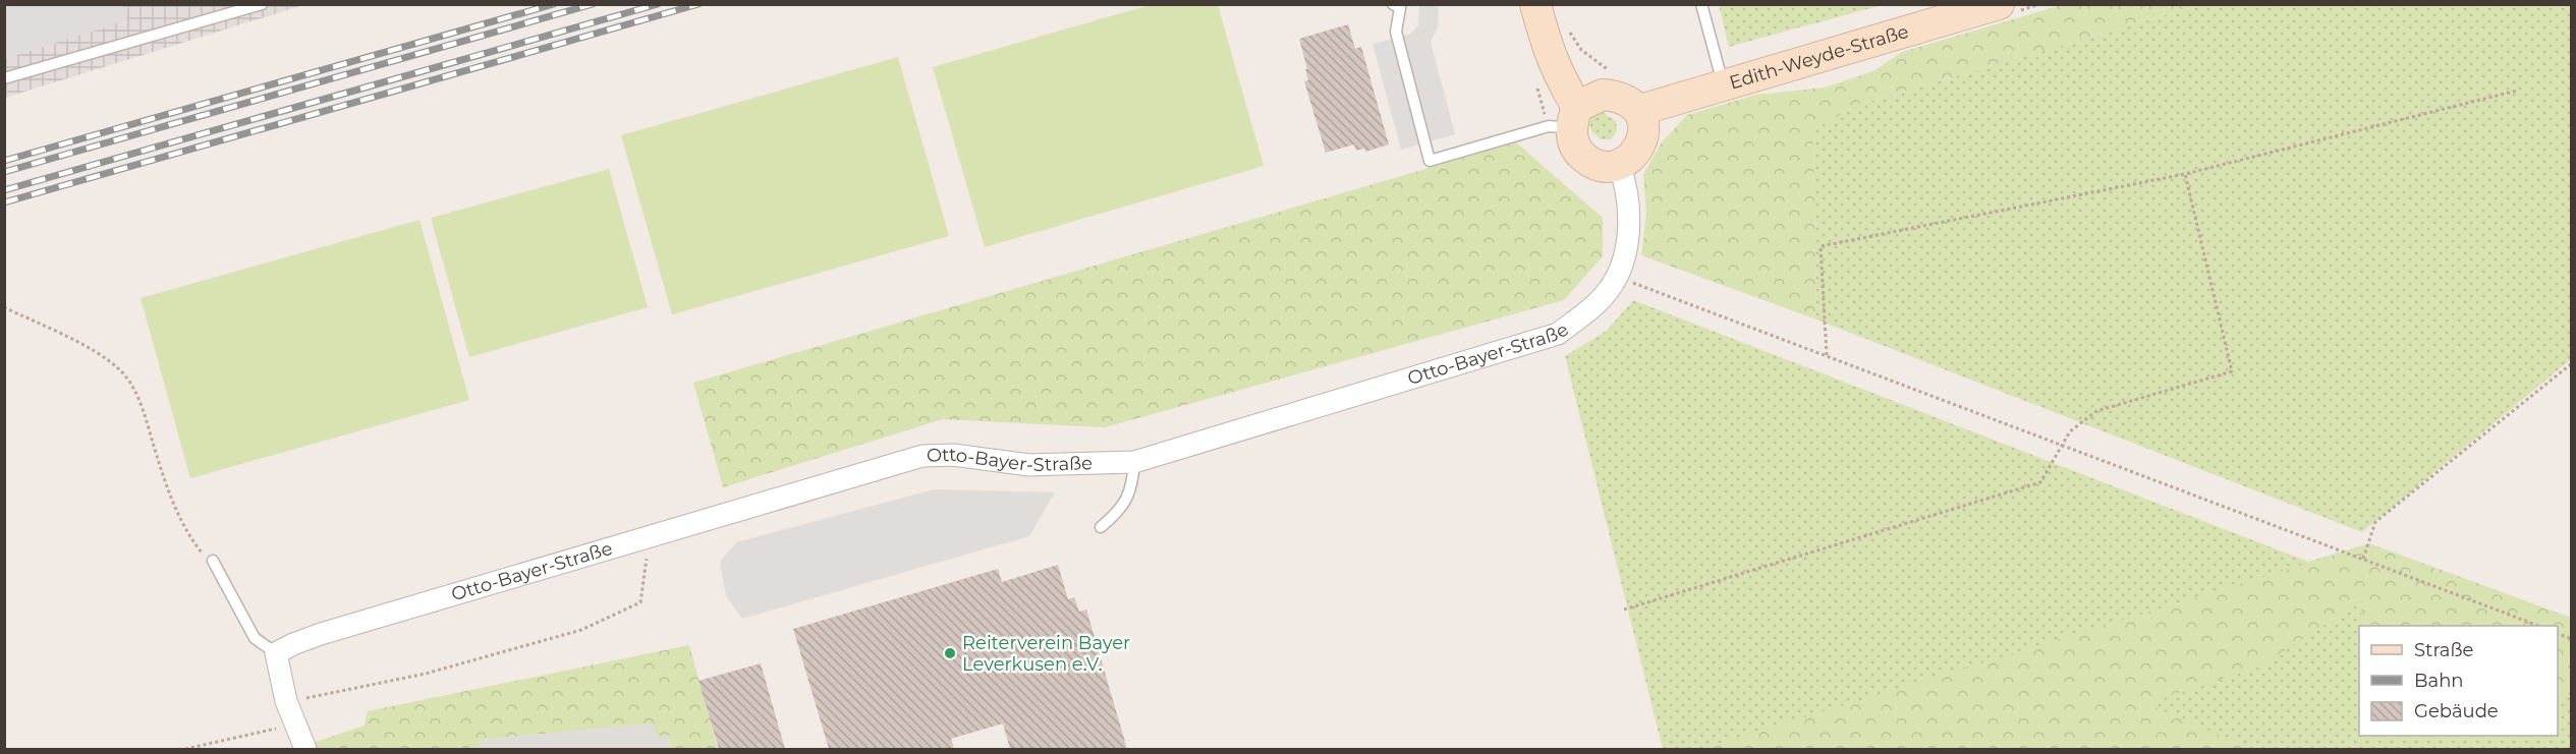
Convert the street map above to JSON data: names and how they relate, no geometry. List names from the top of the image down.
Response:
{
  "streets": {
    "street": ["Edith-Weyde-Straße", "Otto-Bayer-Straße"]
  },
  "crossings": [
    ["Edith-Weyde-Straße", "Otto-Bayer-Straße"]
  ],
  "places": ["Reiterverein Bayer Leverkusen e.V."],
  "legend": ["Straße", "Bahn", "Gebäude"]
}
